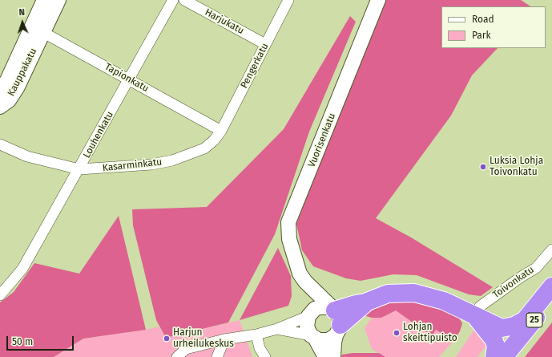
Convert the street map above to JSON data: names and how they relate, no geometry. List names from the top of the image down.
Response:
{
  "streets": {
    "highway": ["25"],
    "street": [
      "Harjukatu",
      "Pengerkatu",
      "Kauppakatu",
      "Tapionkatu",
      "Louhenkatu",
      "Vuorisenkatu",
      "Kasarminkatu",
      "Toivonkatu"
    ]
  },
  "crossings": [
    ["Harjukatu", "Pengerkatu"],
    ["Pengerkatu", "Tapionkatu"],
    ["Pengerkatu", "Kasarminkatu"],
    ["Kauppakatu", "Tapionkatu"],
    ["Tapionkatu", "Louhenkatu"],
    ["Tapionkatu", "Kasarminkatu"],
    ["Louhenkatu", "Kasarminkatu"]
  ],
  "places": ["Luksia Lohja Toivonkatu", "Lohjan skeittipuisto", "Harjun urheilukeskus"],
  "legend": ["Road", "Park"],
  "scale_bar": "50 m",
  "north": "top"
}
